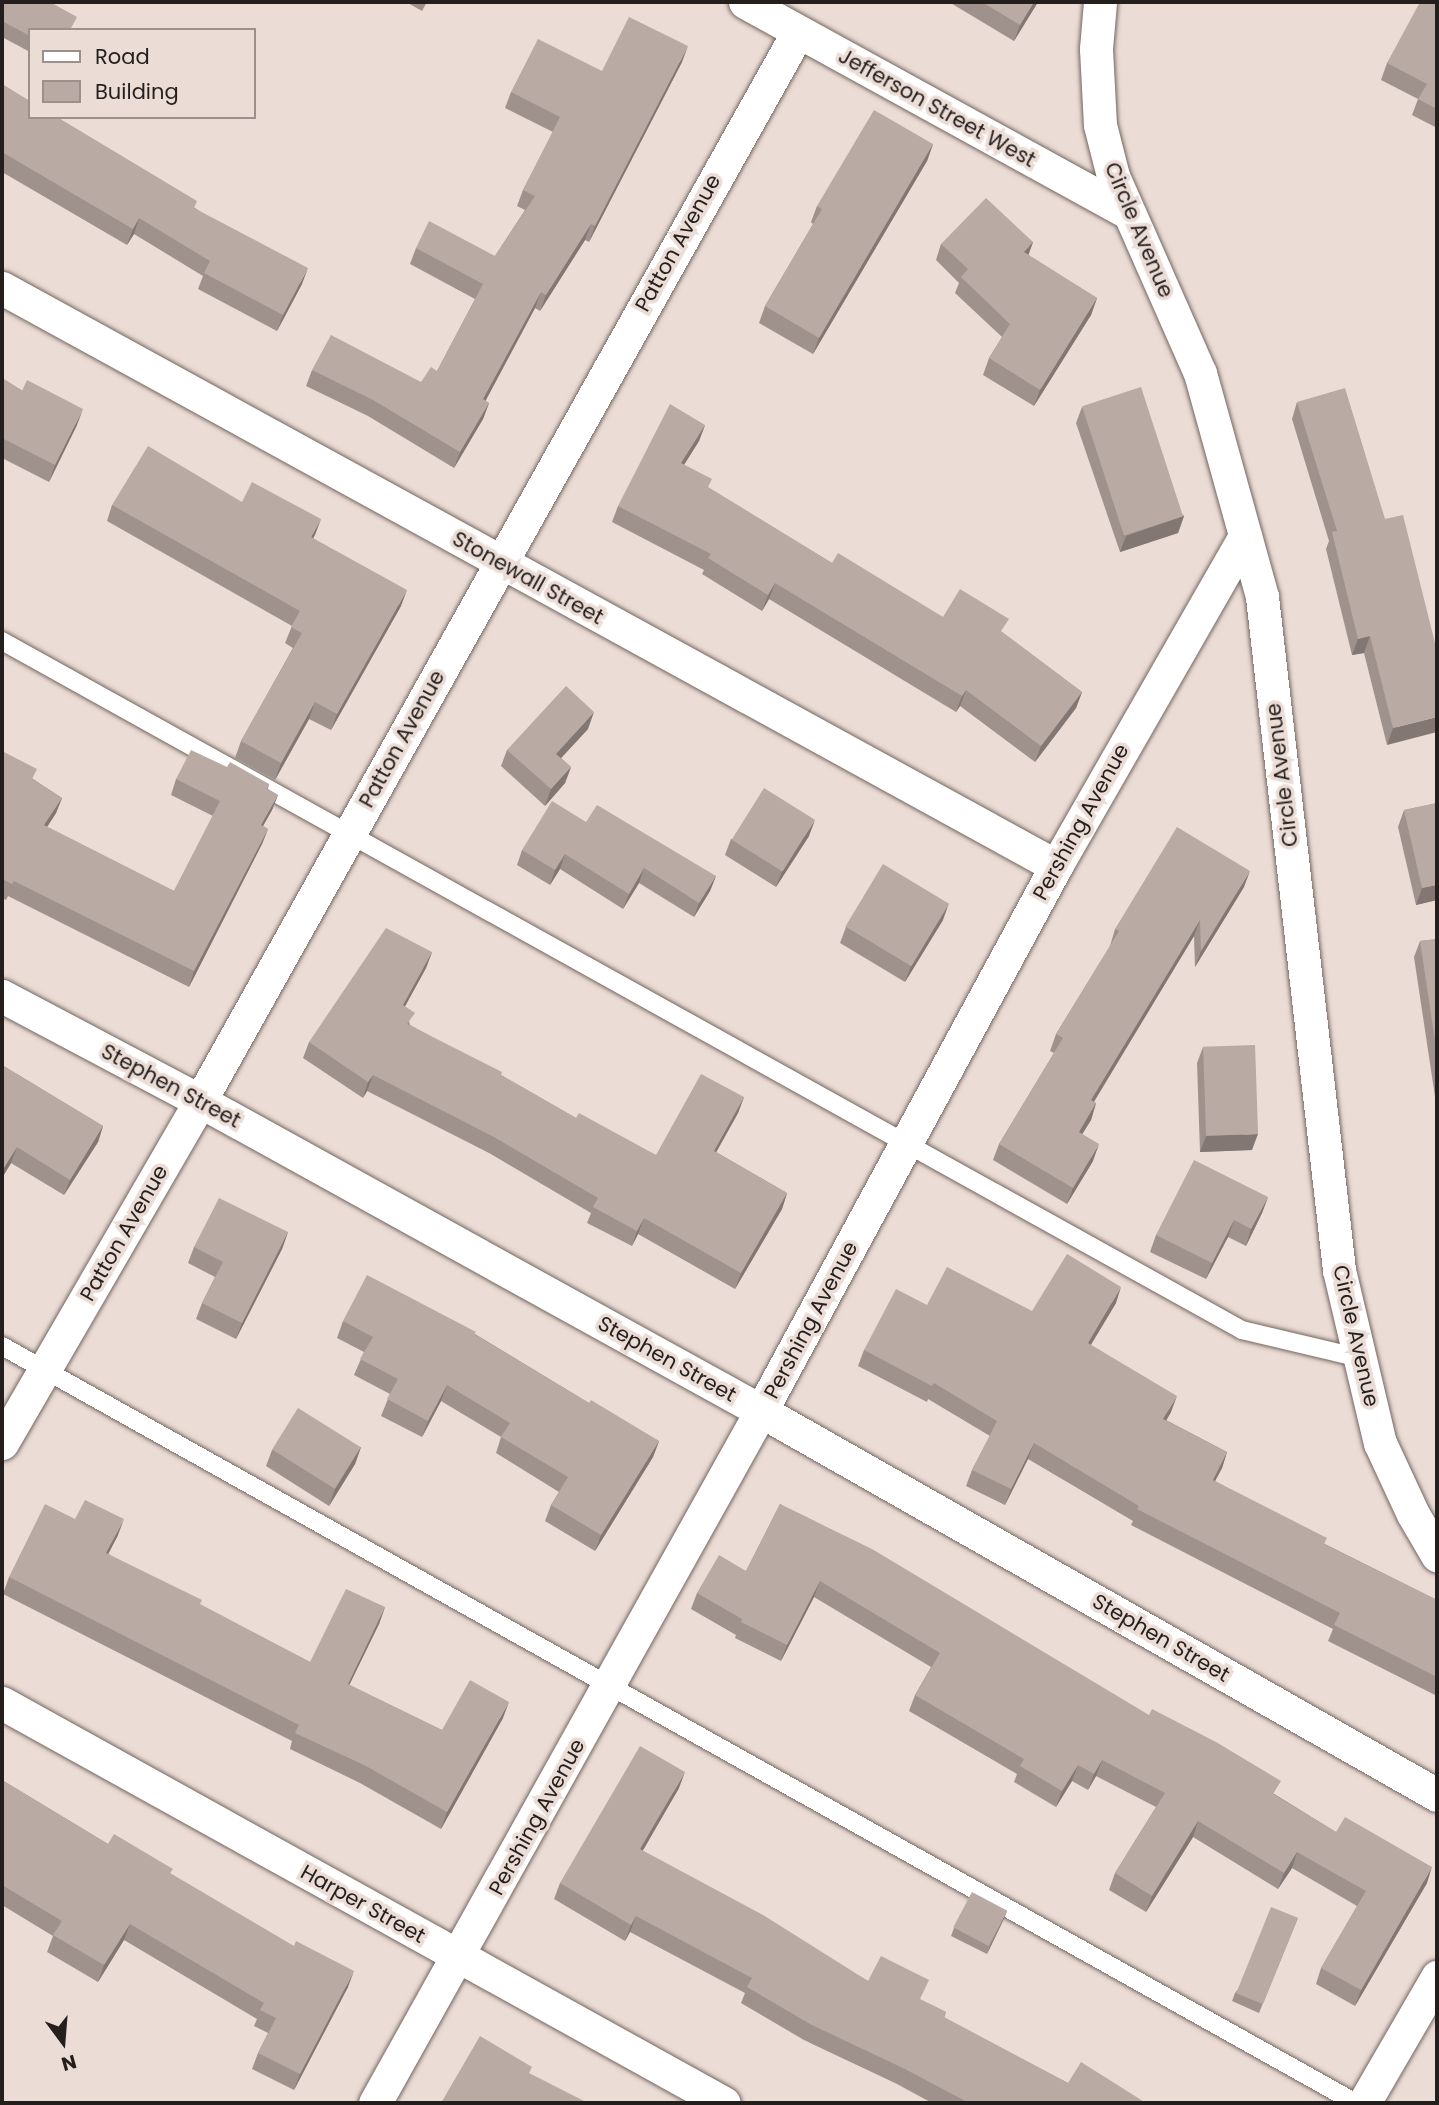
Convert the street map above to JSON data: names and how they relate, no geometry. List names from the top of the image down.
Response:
{
  "streets": {
    "street": [
      "Jefferson Street West",
      "Circle Avenue",
      "Patton Avenue",
      "Stonewall Street",
      "Pershing Avenue",
      "Stephen Street",
      "Harper Street"
    ]
  },
  "crossings": [
    ["Jefferson Street West", "Circle Avenue"],
    ["Jefferson Street West", "Patton Avenue"],
    ["Circle Avenue", "Pershing Avenue"],
    ["Patton Avenue", "Stonewall Street"],
    ["Patton Avenue", "Stephen Street"],
    ["Stonewall Street", "Pershing Avenue"],
    ["Pershing Avenue", "Stephen Street"],
    ["Pershing Avenue", "Harper Street"]
  ],
  "legend": ["Road", "Building"],
  "north": "bottom"
}
